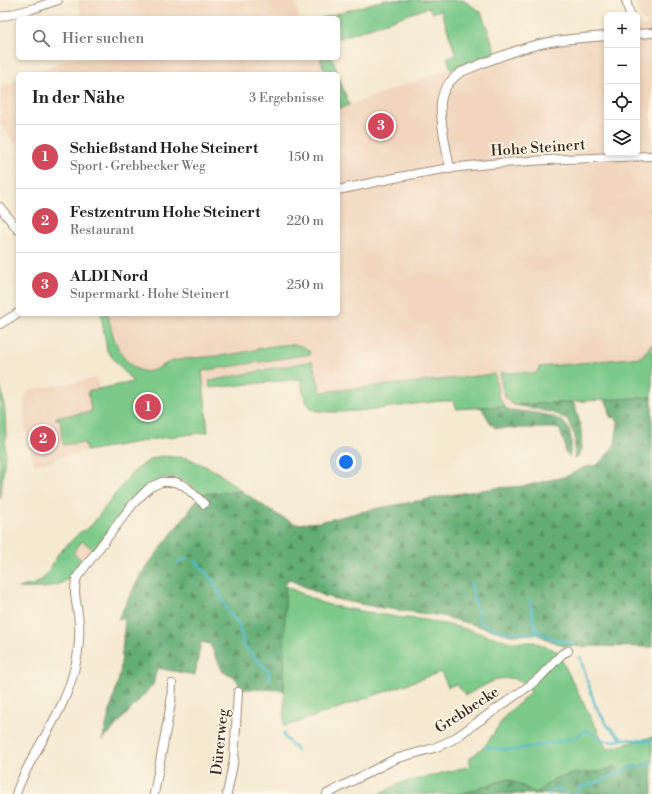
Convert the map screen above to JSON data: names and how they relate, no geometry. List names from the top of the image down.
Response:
{
  "streets": {
    "street": ["Hohe Steinert", "Grebbecke", "Dürerweg"]
  },
  "page": {
    "map_buttons": ["+", "−"],
    "search": "Hier suchen",
    "heading": ["In der Nähe", "3 Ergebnisse"],
    "pins": ["3", "1", "2"],
    "list": [
      {
        "mark": "1",
        "name": "Schießstand Hohe Steinert",
        "note": "Sport · Grebbecker Weg",
        "value": "150 m"
      },
      {
        "mark": "2",
        "name": "Festzentrum Hohe Steinert",
        "note": "Restaurant",
        "value": "220 m"
      },
      {
        "mark": "3",
        "name": "ALDI Nord",
        "note": "Supermarkt · Hohe Steinert",
        "value": "250 m"
      }
    ]
  }
}
